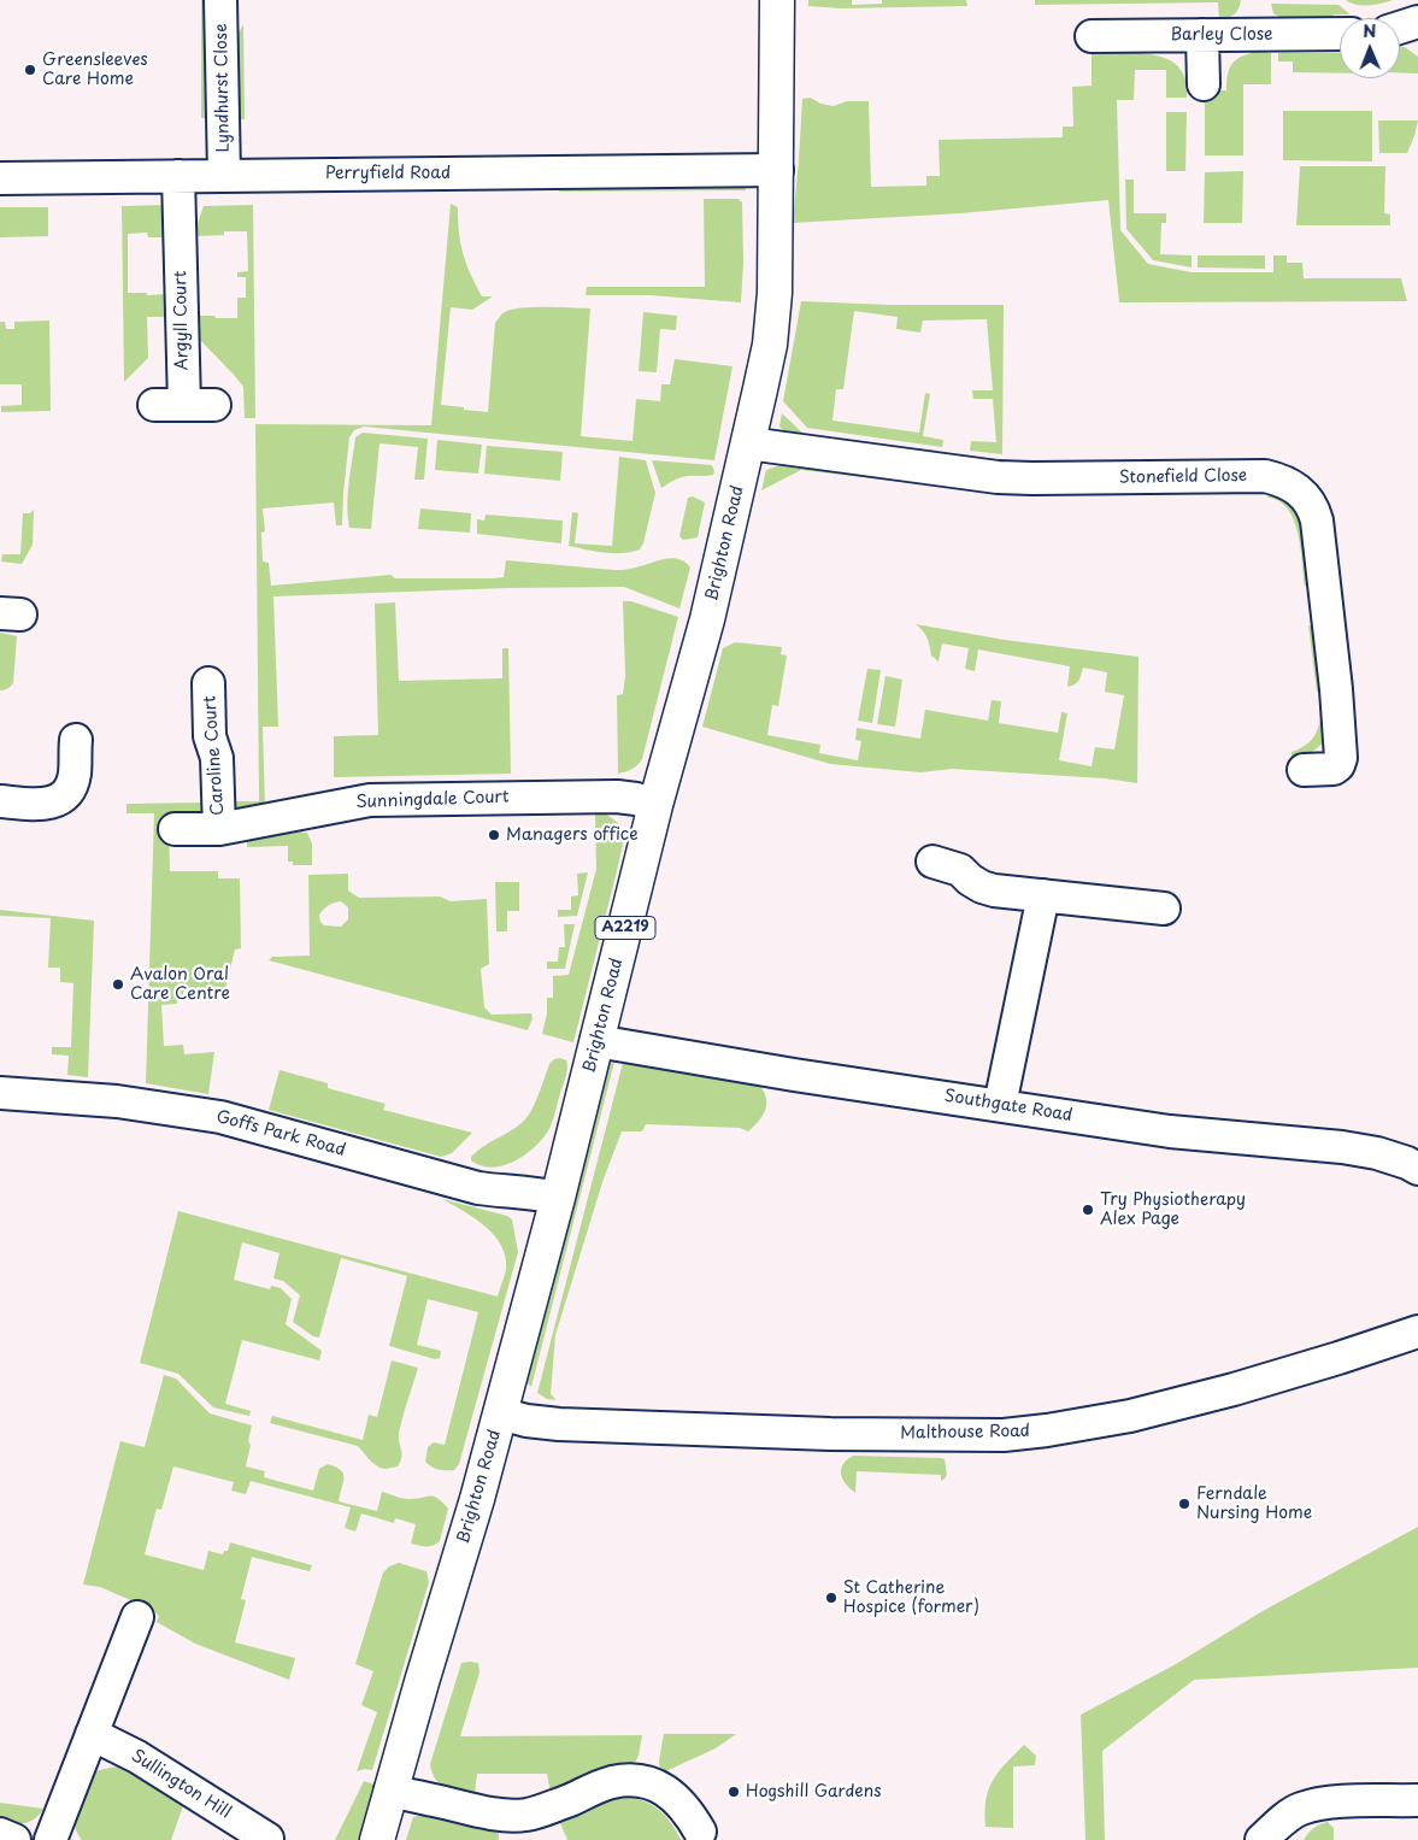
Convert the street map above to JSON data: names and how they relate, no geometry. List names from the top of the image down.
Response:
{
  "streets": {
    "main road": ["Brighton Road", "A2219"],
    "street": [
      "Barley Close",
      "Lyndhurst Close",
      "Perryfield Road",
      "Argyll Court",
      "Stonefield Close",
      "Caroline Court",
      "Sunningdale Court",
      "Southgate Road",
      "Goffs Park Road",
      "Malthouse Road",
      "Sullington Hill"
    ]
  },
  "crossings": [
    ["Lyndhurst Close", "Perryfield Road"],
    ["Perryfield Road", "Argyll Court"],
    ["Perryfield Road", "Brighton Road"],
    ["Stonefield Close", "Brighton Road"],
    ["Brighton Road", "Sunningdale Court"],
    ["Brighton Road", "Southgate Road"],
    ["Brighton Road", "Goffs Park Road"],
    ["Brighton Road", "Malthouse Road"],
    ["Caroline Court", "Sunningdale Court"]
  ],
  "places": [
    "Greensleeves Care Home",
    "Managers office",
    "Avalon Oral Care Centre",
    "Try Physiotherapy Alex Page",
    "Ferndale Nursing Home",
    "St Catherine Hospice (former)",
    "Hogshill Gardens"
  ],
  "north": "top"
}
